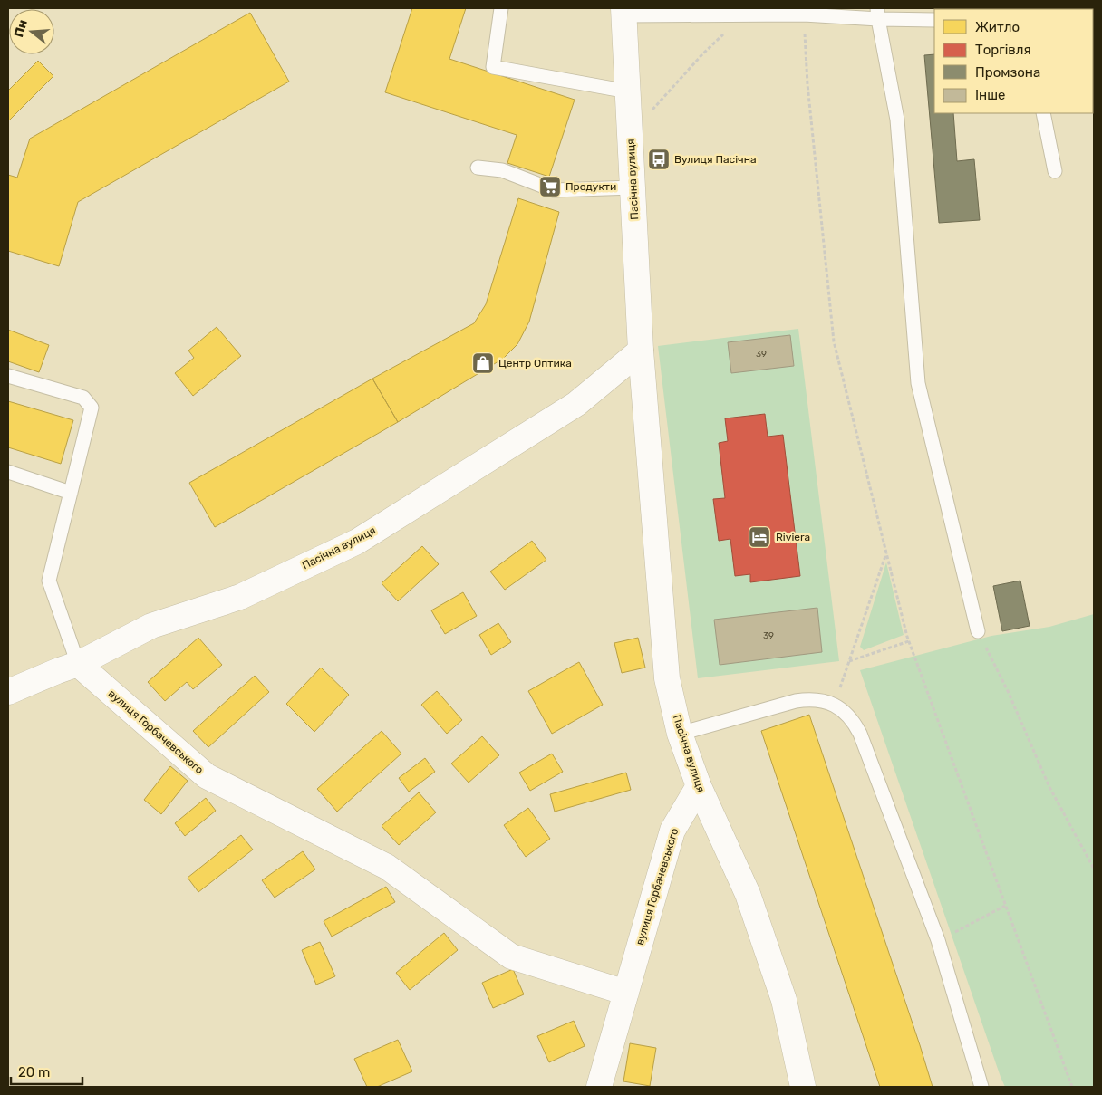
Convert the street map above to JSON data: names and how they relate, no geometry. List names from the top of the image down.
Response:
{
  "streets": {
    "street": ["Пасічна вулиця", "вулиця Горбачевського"]
  },
  "crossings": [
    ["Пасічна вулиця", "вулиця Горбачевського"]
  ],
  "places": {
    "bus stop": ["Вулиця Пасічна"],
    "supermarket": ["Продукти"],
    "shop": ["Центр Оптика"],
    "hotel": ["Riviera"]
  },
  "house_numbers": ["39", "39"],
  "legend": [
    "Житло",
    "Торгівля",
    "Промзона",
    "Інше"
  ],
  "scale_bar": "20 m",
  "north": "left"
}
